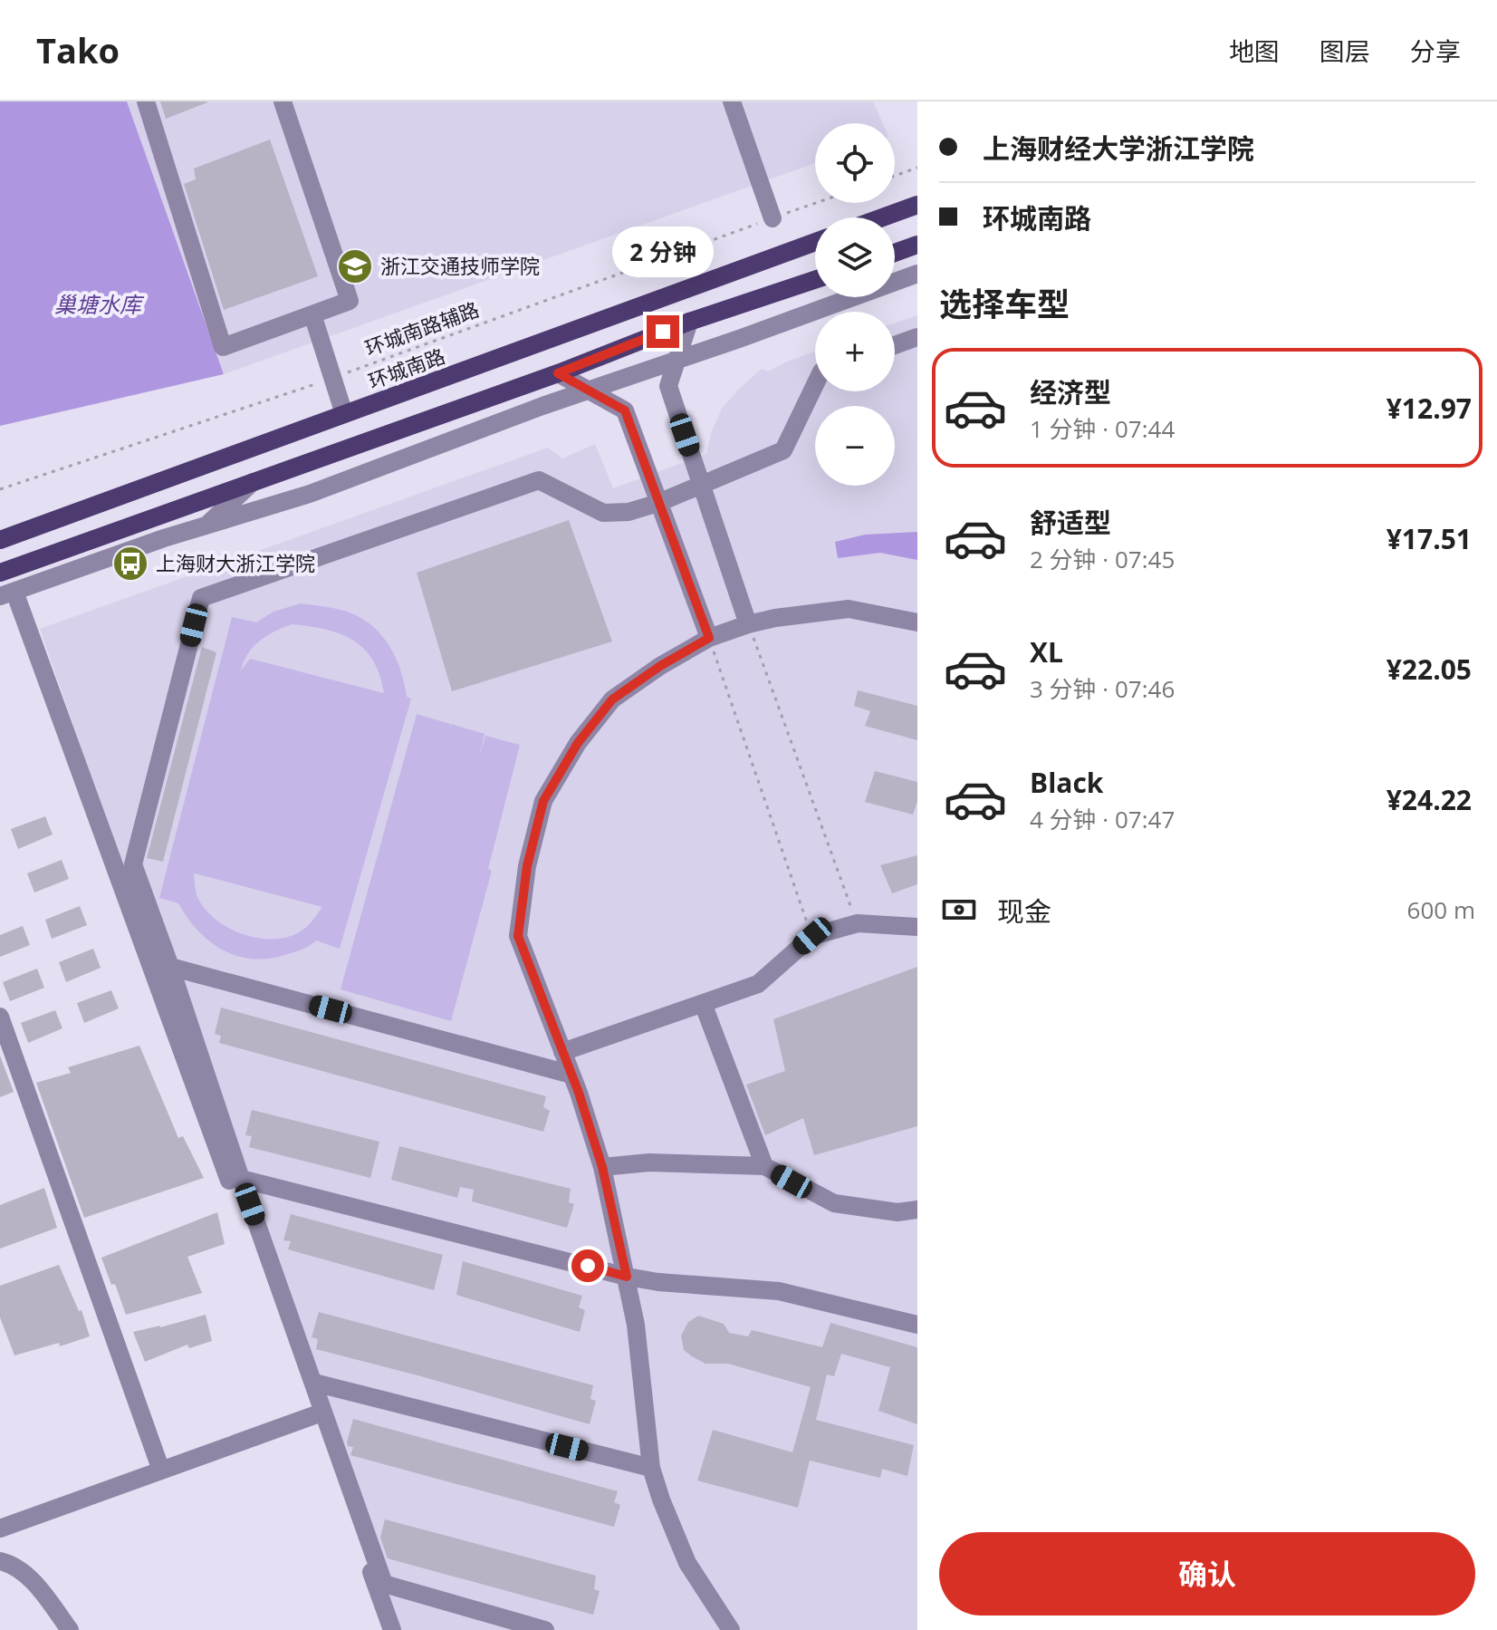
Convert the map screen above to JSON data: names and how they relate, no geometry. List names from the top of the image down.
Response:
{
  "streets": {
    "main road": ["环城南路"],
    "path": ["环城南路辅路"]
  },
  "water": ["巢塘水库"],
  "places": {
    "school or university": ["浙江交通技师学院"],
    "bus stop": ["上海财大浙江学院"]
  },
  "page": {
    "header": "Tako",
    "nav": ["地图", "图层", "分享"],
    "banner": ["上海财经大学浙江学院", "环城南路"],
    "map_buttons": ["+", "−"],
    "bubble": "2 分钟",
    "heading": "选择车型",
    "list": [
      {
        "name": "经济型",
        "note": "1 分钟 · 07:44",
        "value": "¥12.97"
      },
      {
        "name": "舒适型",
        "note": "2 分钟 · 07:45",
        "value": "¥17.51"
      },
      {
        "name": "XL",
        "note": "3 分钟 · 07:46",
        "value": "¥22.05"
      },
      {
        "name": "Black",
        "note": "4 分钟 · 07:47",
        "value": "¥24.22"
      }
    ],
    "pay": ["现金", "600 m"],
    "buttons": "确认"
  }
}
